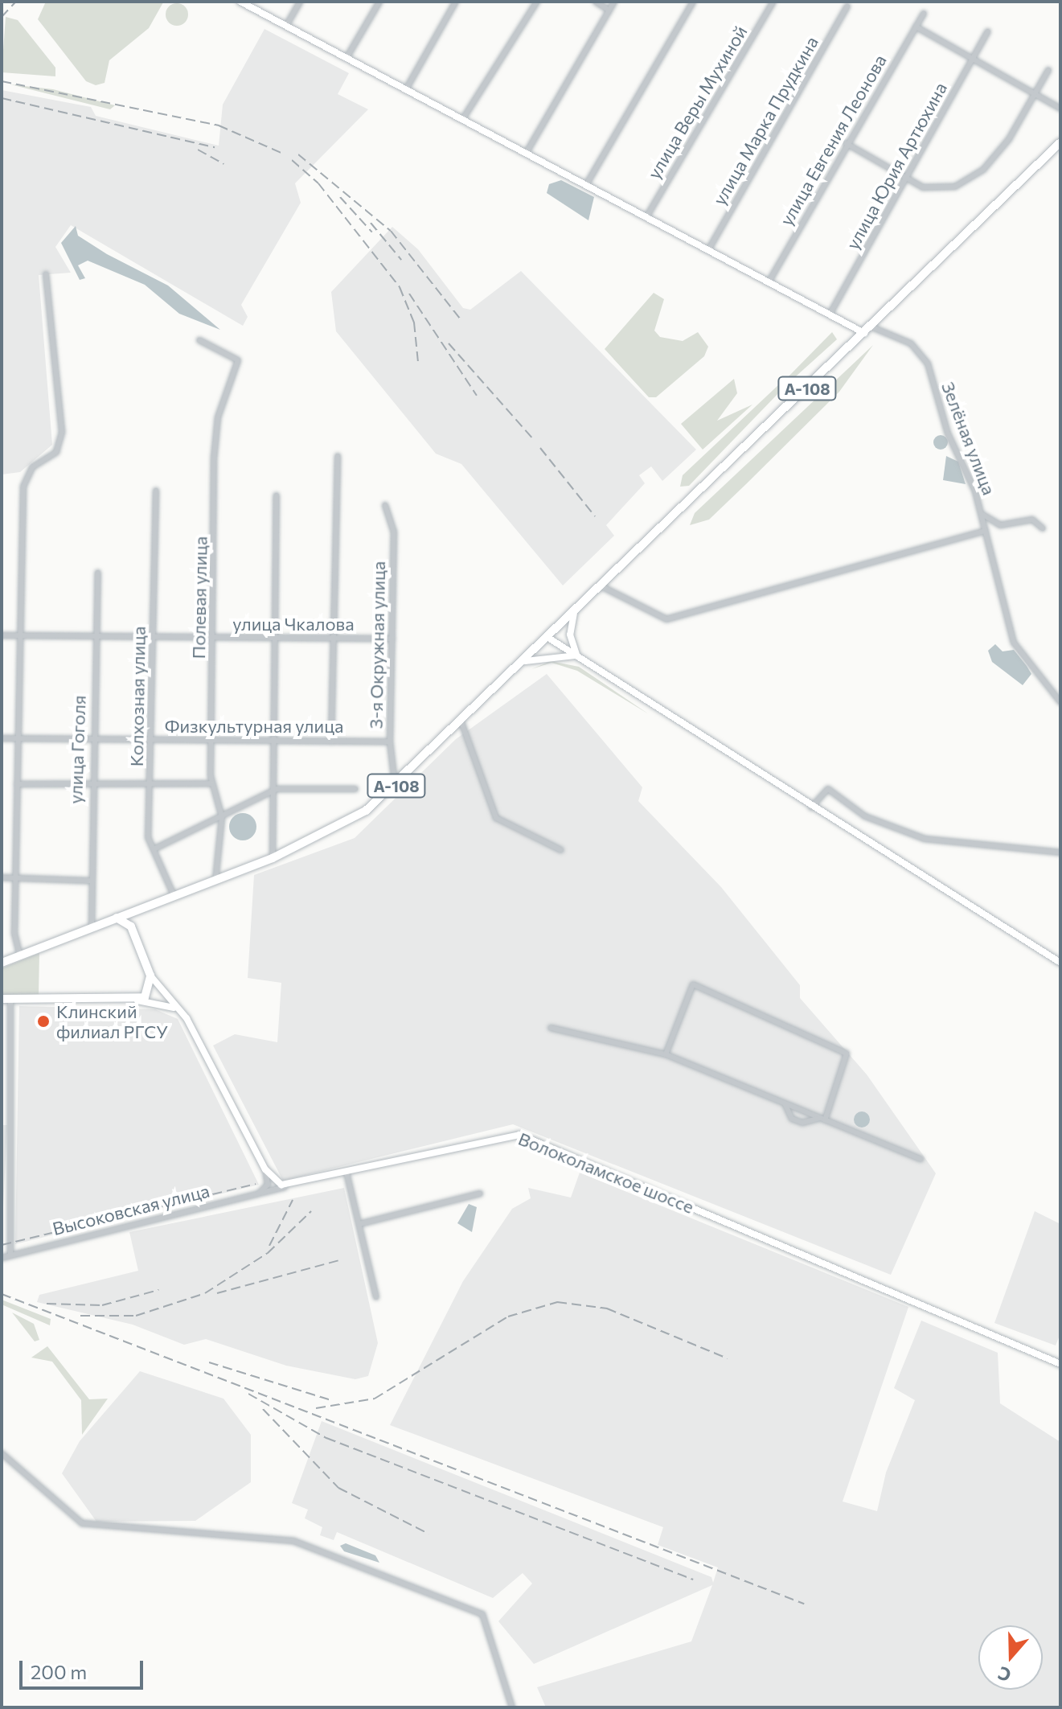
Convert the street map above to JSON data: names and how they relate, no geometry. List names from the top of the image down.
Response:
{
  "streets": {
    "highway": ["А-108"],
    "street": [
      "улица Веры Мухиной",
      "улица Марка Прудкина",
      "улица Евгения Леонова",
      "улица Юрия Артюхина",
      "Зелёная улица",
      "Полевая улица",
      "улица Чкалова",
      "3-я Окружная улица",
      "Колхозная улица",
      "Физкультурная улица",
      "улица Гоголя",
      "Волоколамское шоссе",
      "Высоковская улица"
    ]
  },
  "crossings": [
    ["А-108", "Зелёная улица"],
    ["А-108", "Полевая улица"],
    ["А-108", "3-я Окружная улица"],
    ["А-108", "Колхозная улица"],
    ["А-108", "улица Гоголя"],
    ["Полевая улица", "улица Чкалова"],
    ["Полевая улица", "Физкультурная улица"],
    ["улица Чкалова", "3-я Окружная улица"],
    ["улица Чкалова", "Колхозная улица"],
    ["улица Чкалова", "улица Гоголя"],
    ["3-я Окружная улица", "Физкультурная улица"],
    ["Колхозная улица", "Физкультурная улица"],
    ["Физкультурная улица", "улица Гоголя"],
    ["Волоколамское шоссе", "Высоковская улица"]
  ],
  "places": ["Клинский филиал РГСУ"],
  "scale_bar": "200 m",
  "north": "bottom"
}
